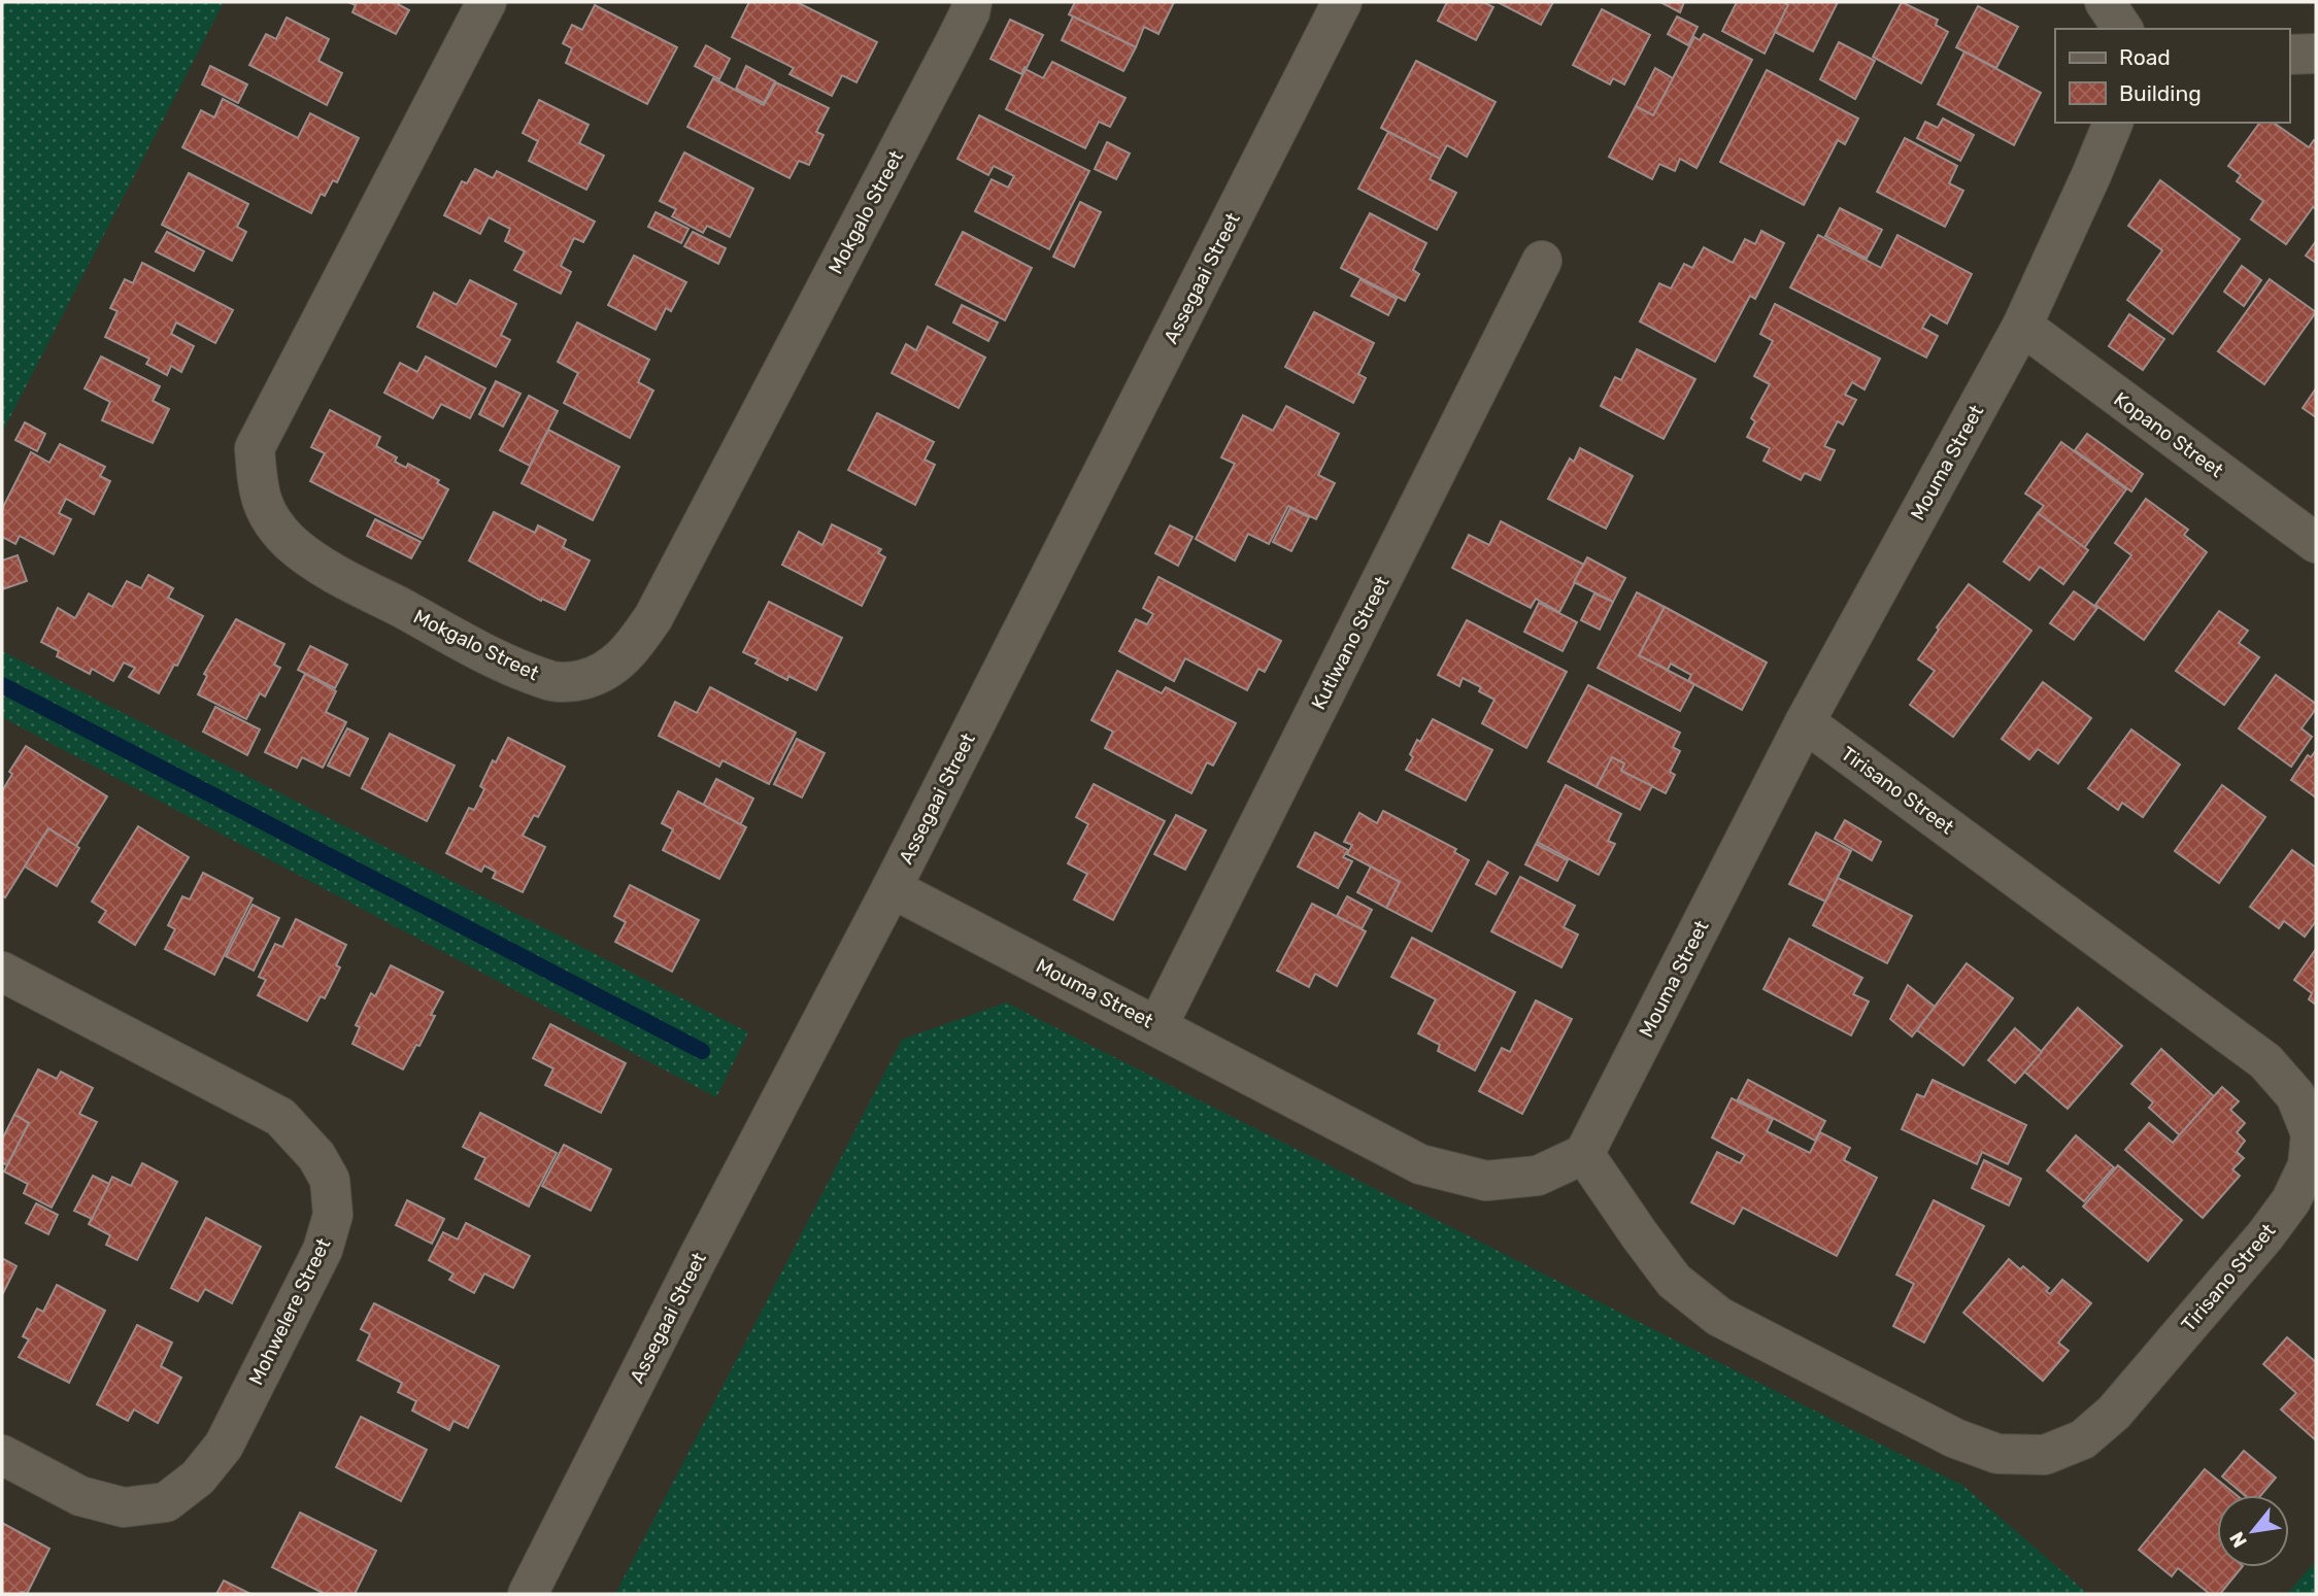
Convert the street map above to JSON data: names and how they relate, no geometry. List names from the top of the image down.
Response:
{
  "streets": {
    "street": [
      "Mokgalo Street",
      "Assegaai Street",
      "Kopano Street",
      "Mouma Street",
      "Kutlwano Street",
      "Tirisano Street",
      "Mohwelere Street"
    ]
  },
  "crossings": [
    ["Assegaai Street", "Mouma Street"],
    ["Kopano Street", "Mouma Street"],
    ["Mouma Street", "Kutlwano Street"],
    ["Mouma Street", "Tirisano Street"]
  ],
  "legend": ["Road", "Building"],
  "north": "bottom left"
}
